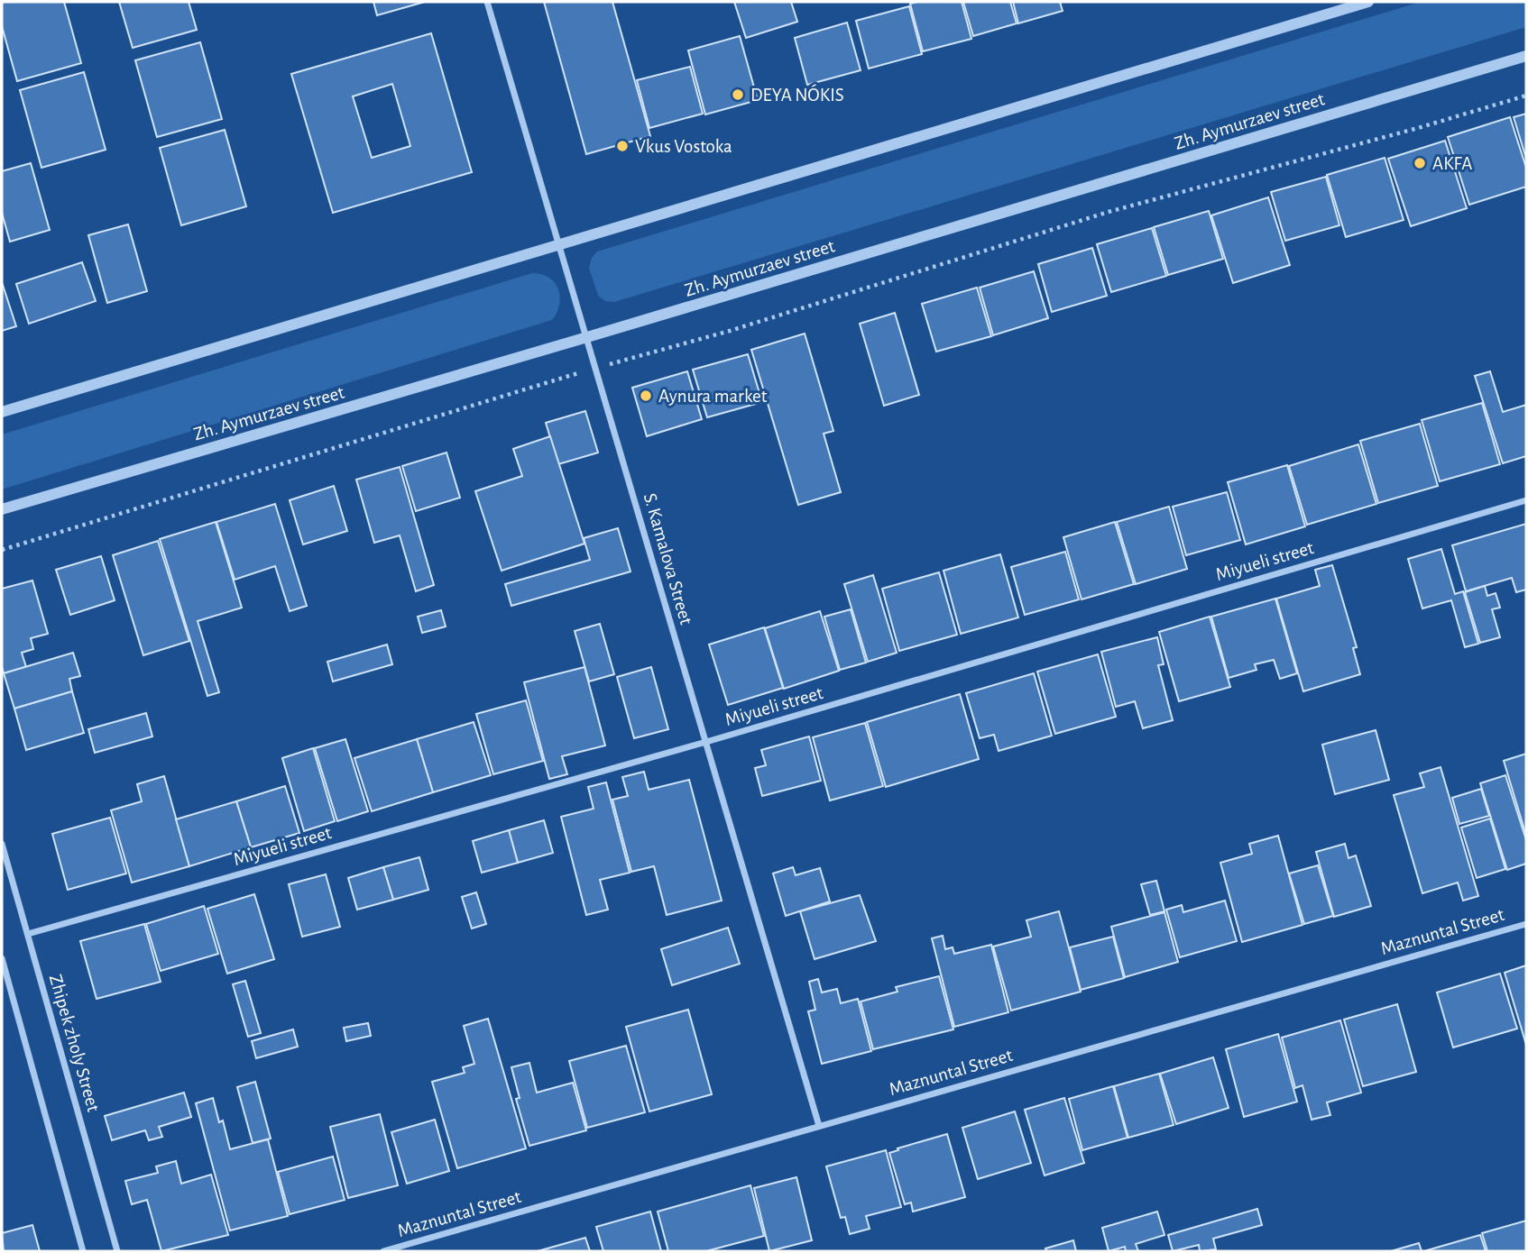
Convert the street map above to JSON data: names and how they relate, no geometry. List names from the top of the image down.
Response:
{
  "streets": {
    "street": [
      "Zh. Aymurzaev street",
      "S. Kamalova Street",
      "Miyueli street",
      "Maznuntal Street",
      "Zhipek zholy Street"
    ]
  },
  "crossings": [
    ["Zh. Aymurzaev street", "S. Kamalova Street"],
    ["S. Kamalova Street", "Miyueli street"],
    ["S. Kamalova Street", "Maznuntal Street"],
    ["Miyueli street", "Zhipek zholy Street"]
  ],
  "places": [
    "DEYA NÓKIS",
    "Vkus Vostoka",
    "AKFA",
    "Aynura market"
  ]
}
